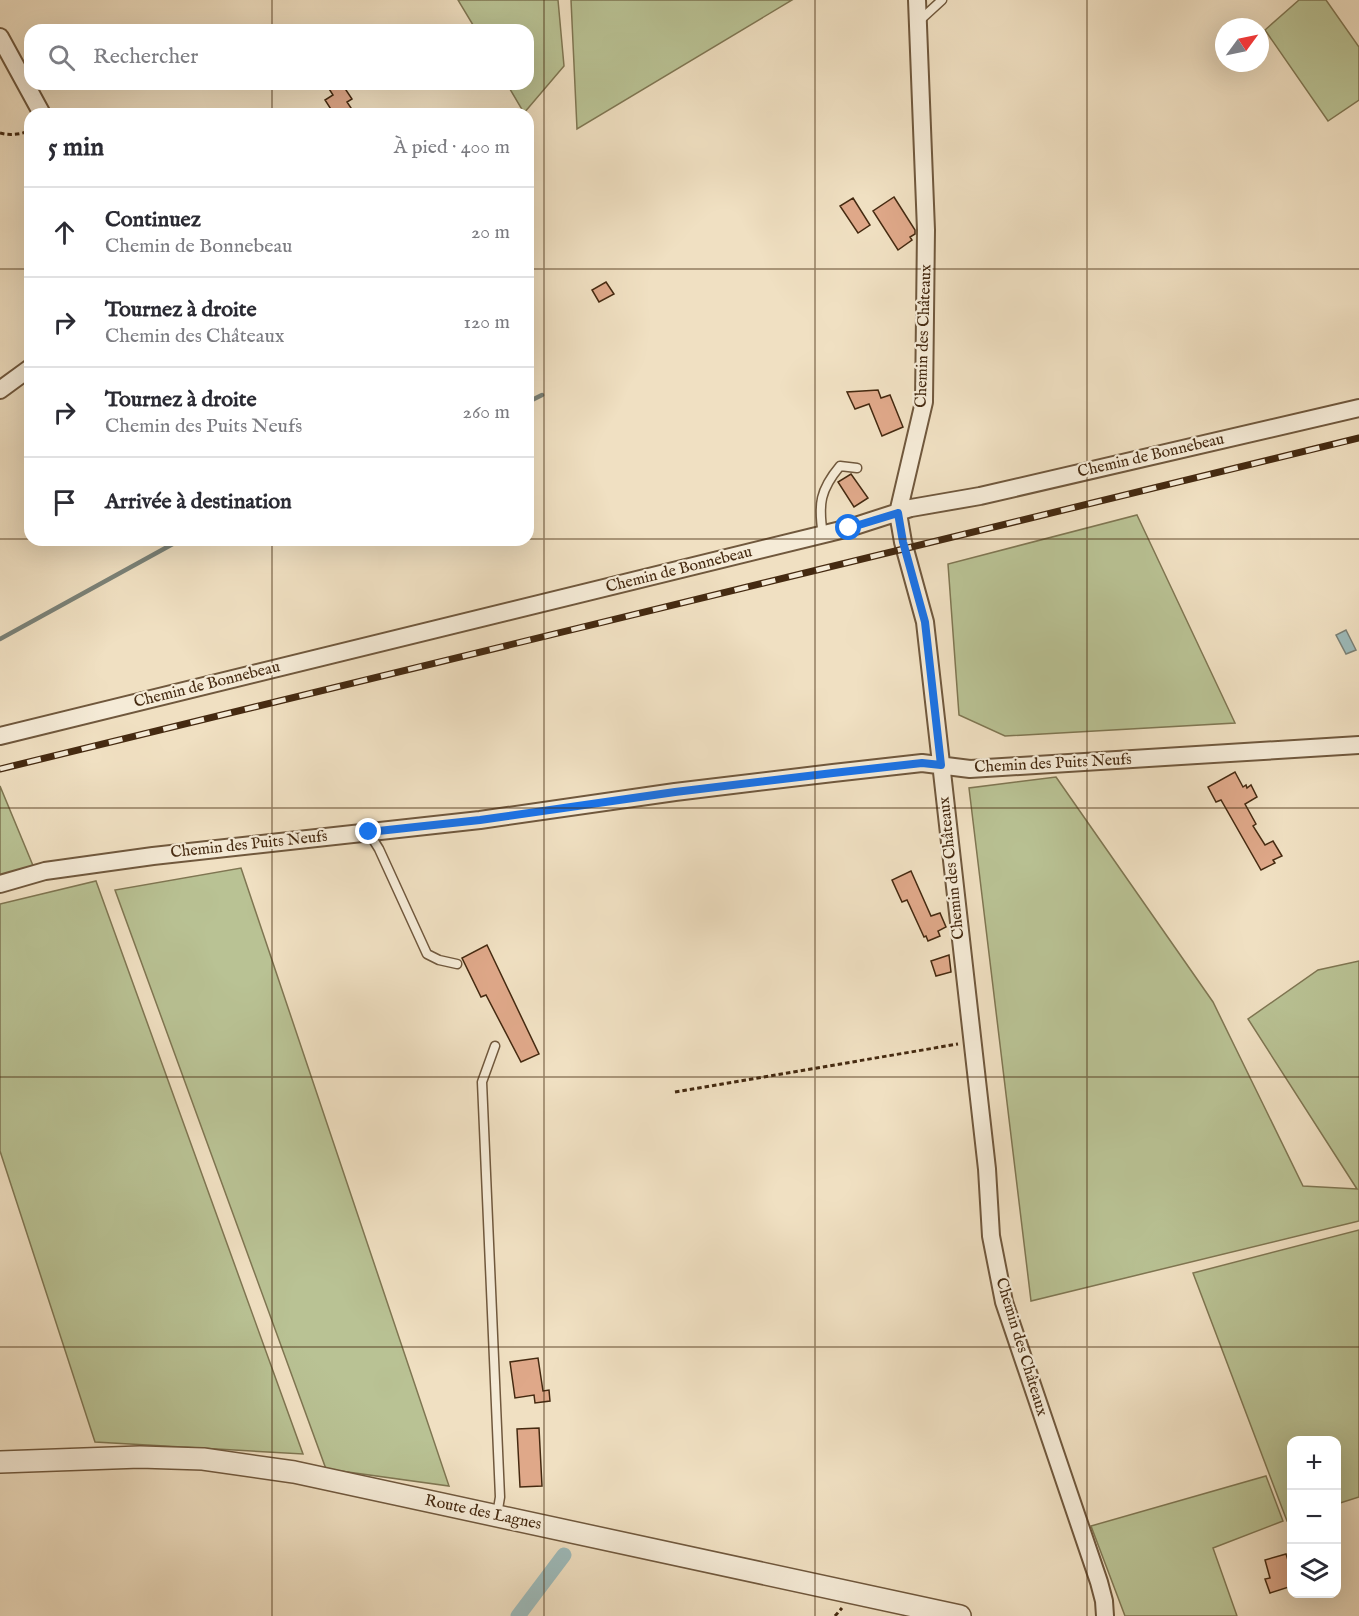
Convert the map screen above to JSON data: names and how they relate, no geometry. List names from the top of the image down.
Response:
{
  "streets": {
    "street": [
      "Chemin des Châteaux",
      "Chemin de Bonnebeau",
      "Chemin des Puits Neufs",
      "Route des Lagnes"
    ]
  },
  "crossings": [
    ["Chemin des Châteaux", "Chemin de Bonnebeau"],
    ["Chemin des Châteaux", "Chemin des Puits Neufs"]
  ],
  "north": "top right",
  "page": {
    "search": "Rechercher",
    "heading": ["5 min", "À pied · 400 m"],
    "list": [
      ["Continuez", "Chemin de Bonnebeau", "20 m"],
      ["Tournez à droite", "Chemin des Châteaux", "120 m"],
      ["Tournez à droite", "Chemin des Puits Neufs", "260 m"],
      "Arrivée à destination"
    ],
    "map_buttons": ["+", "−"]
  }
}
